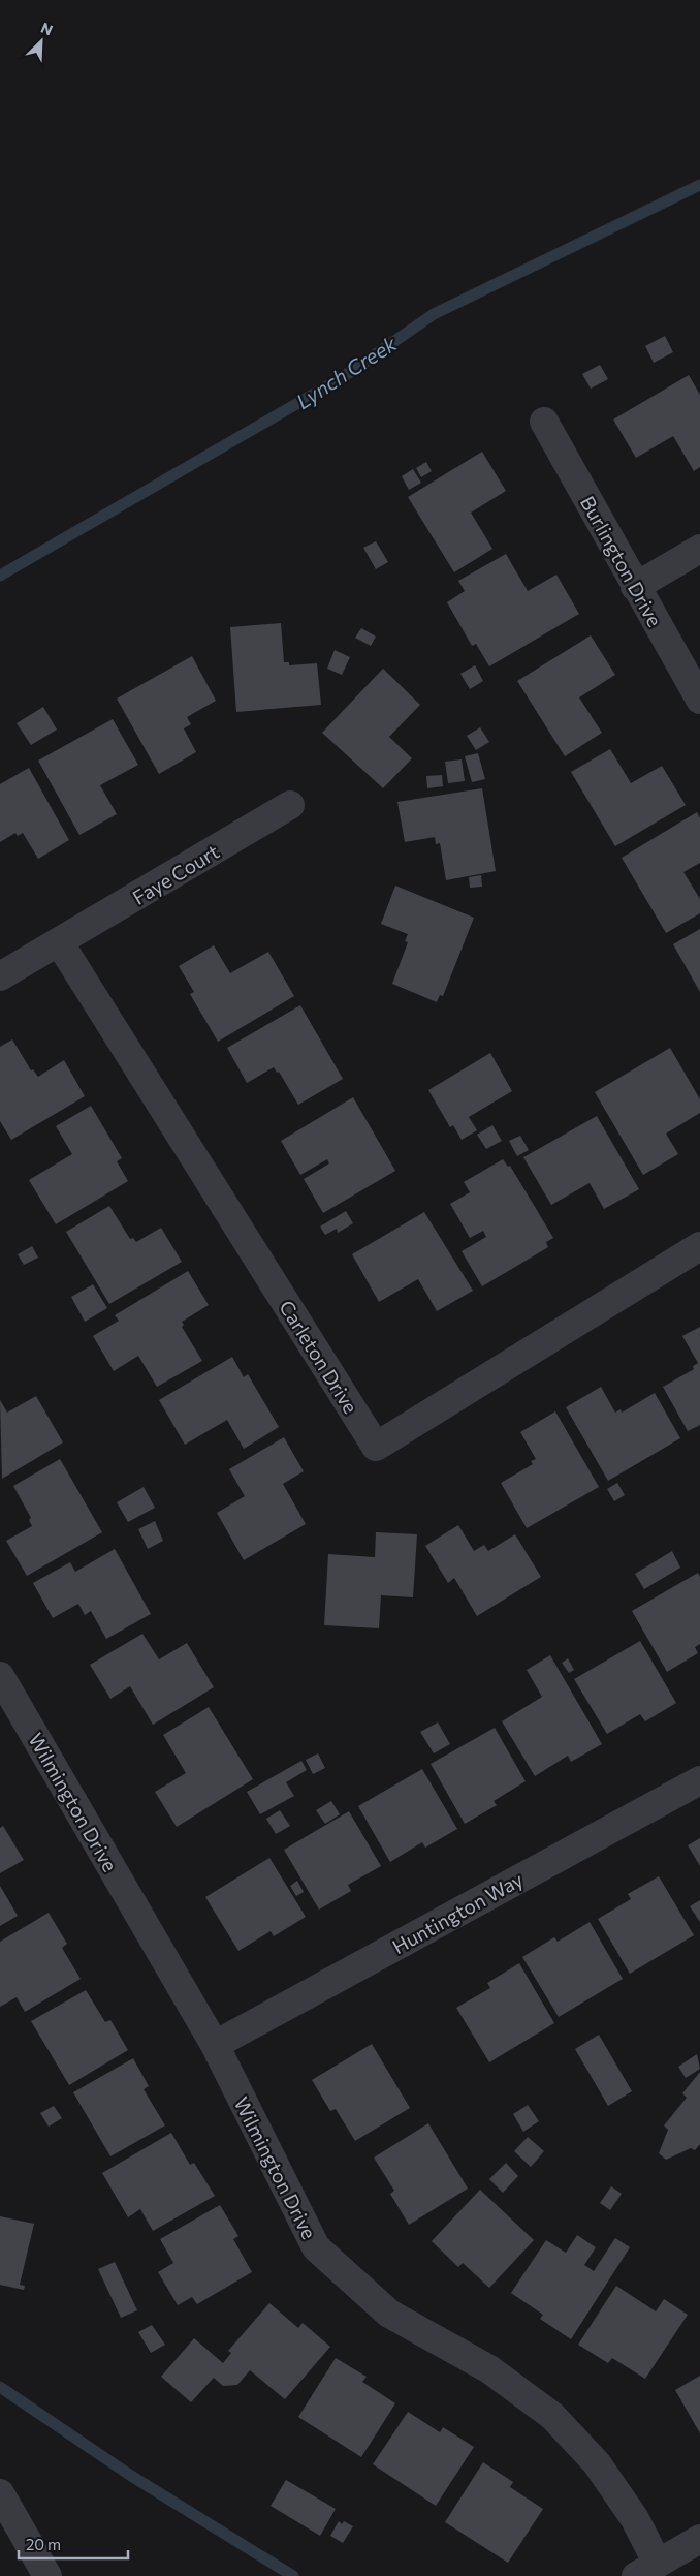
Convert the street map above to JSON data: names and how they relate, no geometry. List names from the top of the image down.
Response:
{
  "streets": {
    "street": [
      "Burlington Drive",
      "Faye Court",
      "Carleton Drive",
      "Wilmington Drive",
      "Huntington Way"
    ]
  },
  "crossings": [
    ["Faye Court", "Carleton Drive"],
    ["Wilmington Drive", "Huntington Way"]
  ],
  "water": ["Lynch Creek"],
  "scale_bar": "20 m",
  "north": "top right"
}
